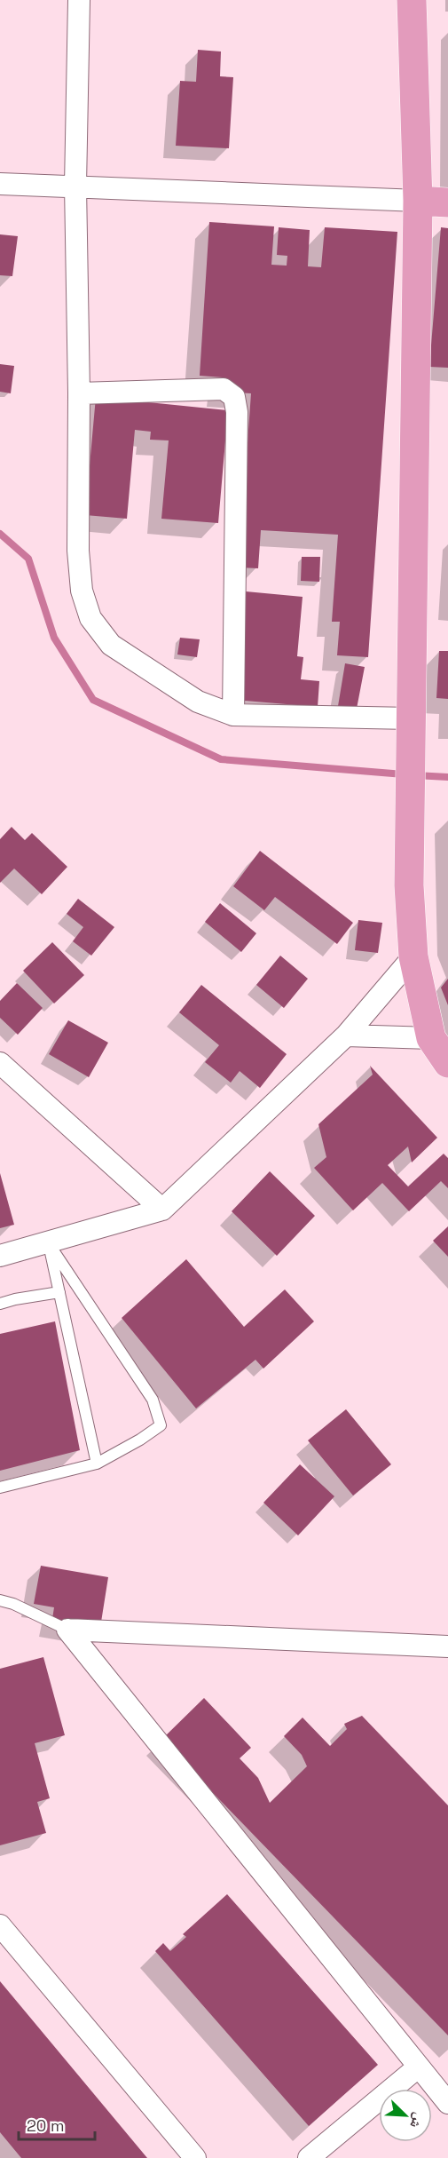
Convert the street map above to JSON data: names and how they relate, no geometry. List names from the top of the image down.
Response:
{
  "scale_bar": "20 m",
  "north": "bottom right"
}
